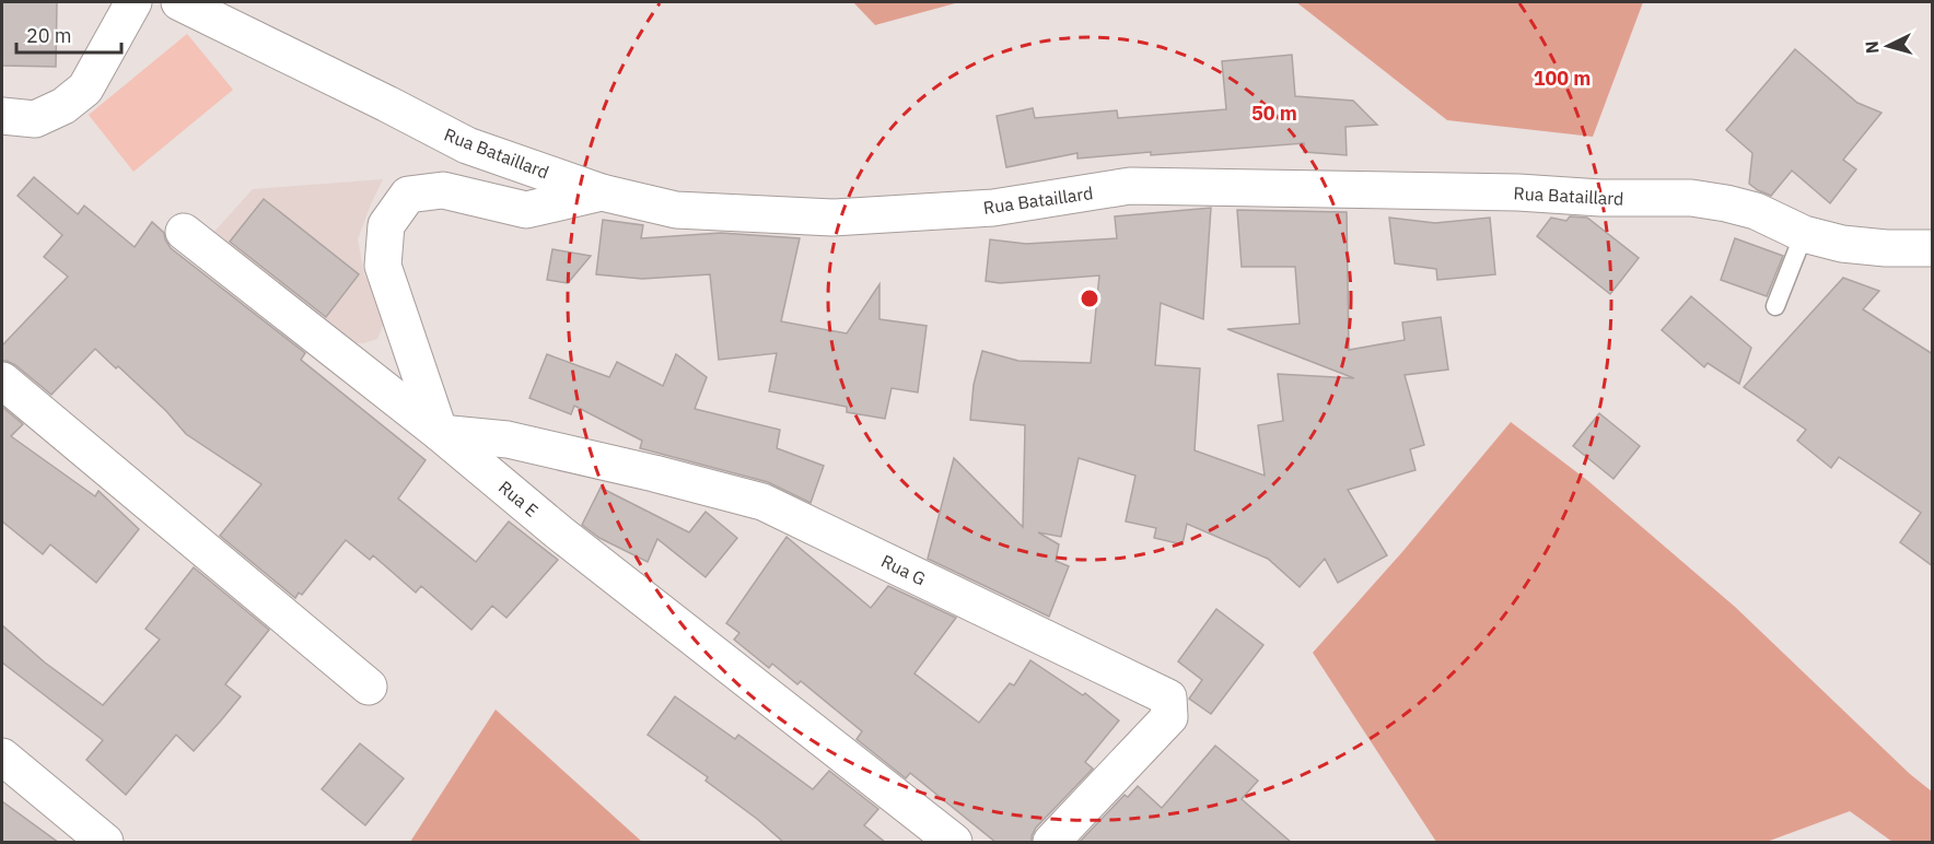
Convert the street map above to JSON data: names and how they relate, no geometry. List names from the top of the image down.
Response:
{
  "streets": {
    "street": ["Rua Bataillard", "Rua E", "Rua G"]
  },
  "crossings": [
    ["Rua E", "Rua G"]
  ],
  "scale_bar": "20 m",
  "north": "left",
  "rings": ["100 m", "50 m"]
}
